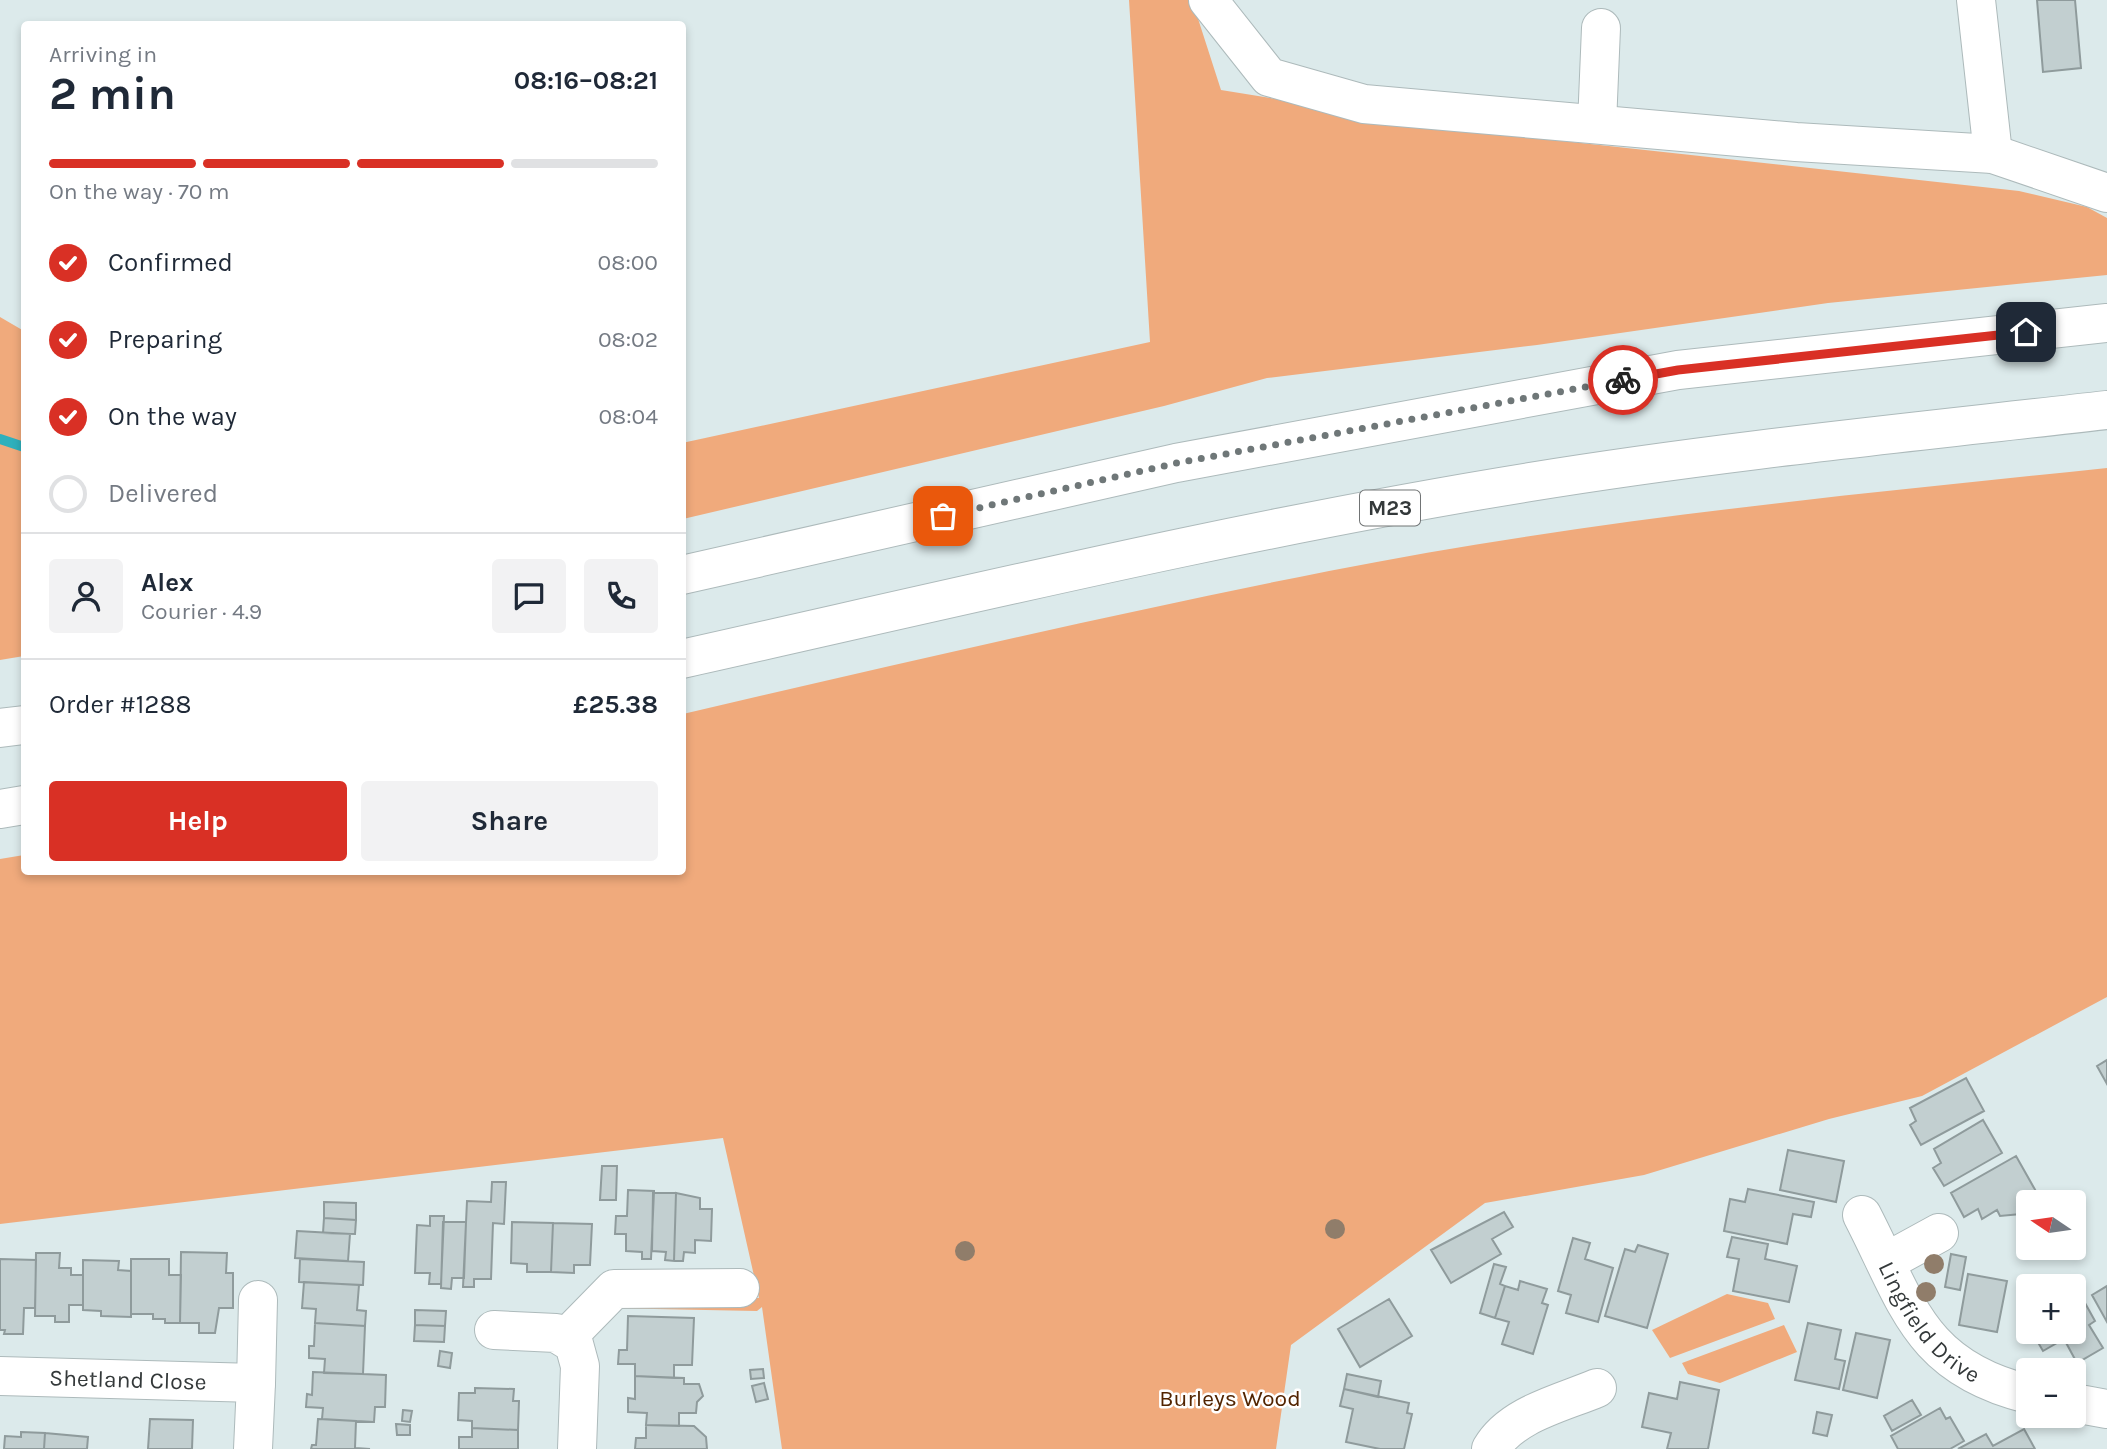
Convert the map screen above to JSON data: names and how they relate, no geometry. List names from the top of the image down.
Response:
{
  "streets": {
    "main road": ["M23", "Lingfield Drive", "Shetland Close"]
  },
  "parks": ["Burleys Wood"],
  "north": "left",
  "page": {
    "heading": ["2 min", "Arriving in", "08:16–08:21"],
    "panel": [
      "Alex",
      "Courier · 4.9",
      "Order #1288",
      "£25.38"
    ],
    "bar": "On the way · 70 m",
    "list": [
      ["Confirmed", "08:00"],
      ["Preparing", "08:02"],
      ["On the way", "08:04"],
      "Delivered"
    ],
    "buttons": ["Help", "Share"],
    "map_buttons": ["+", "−"]
  }
}
